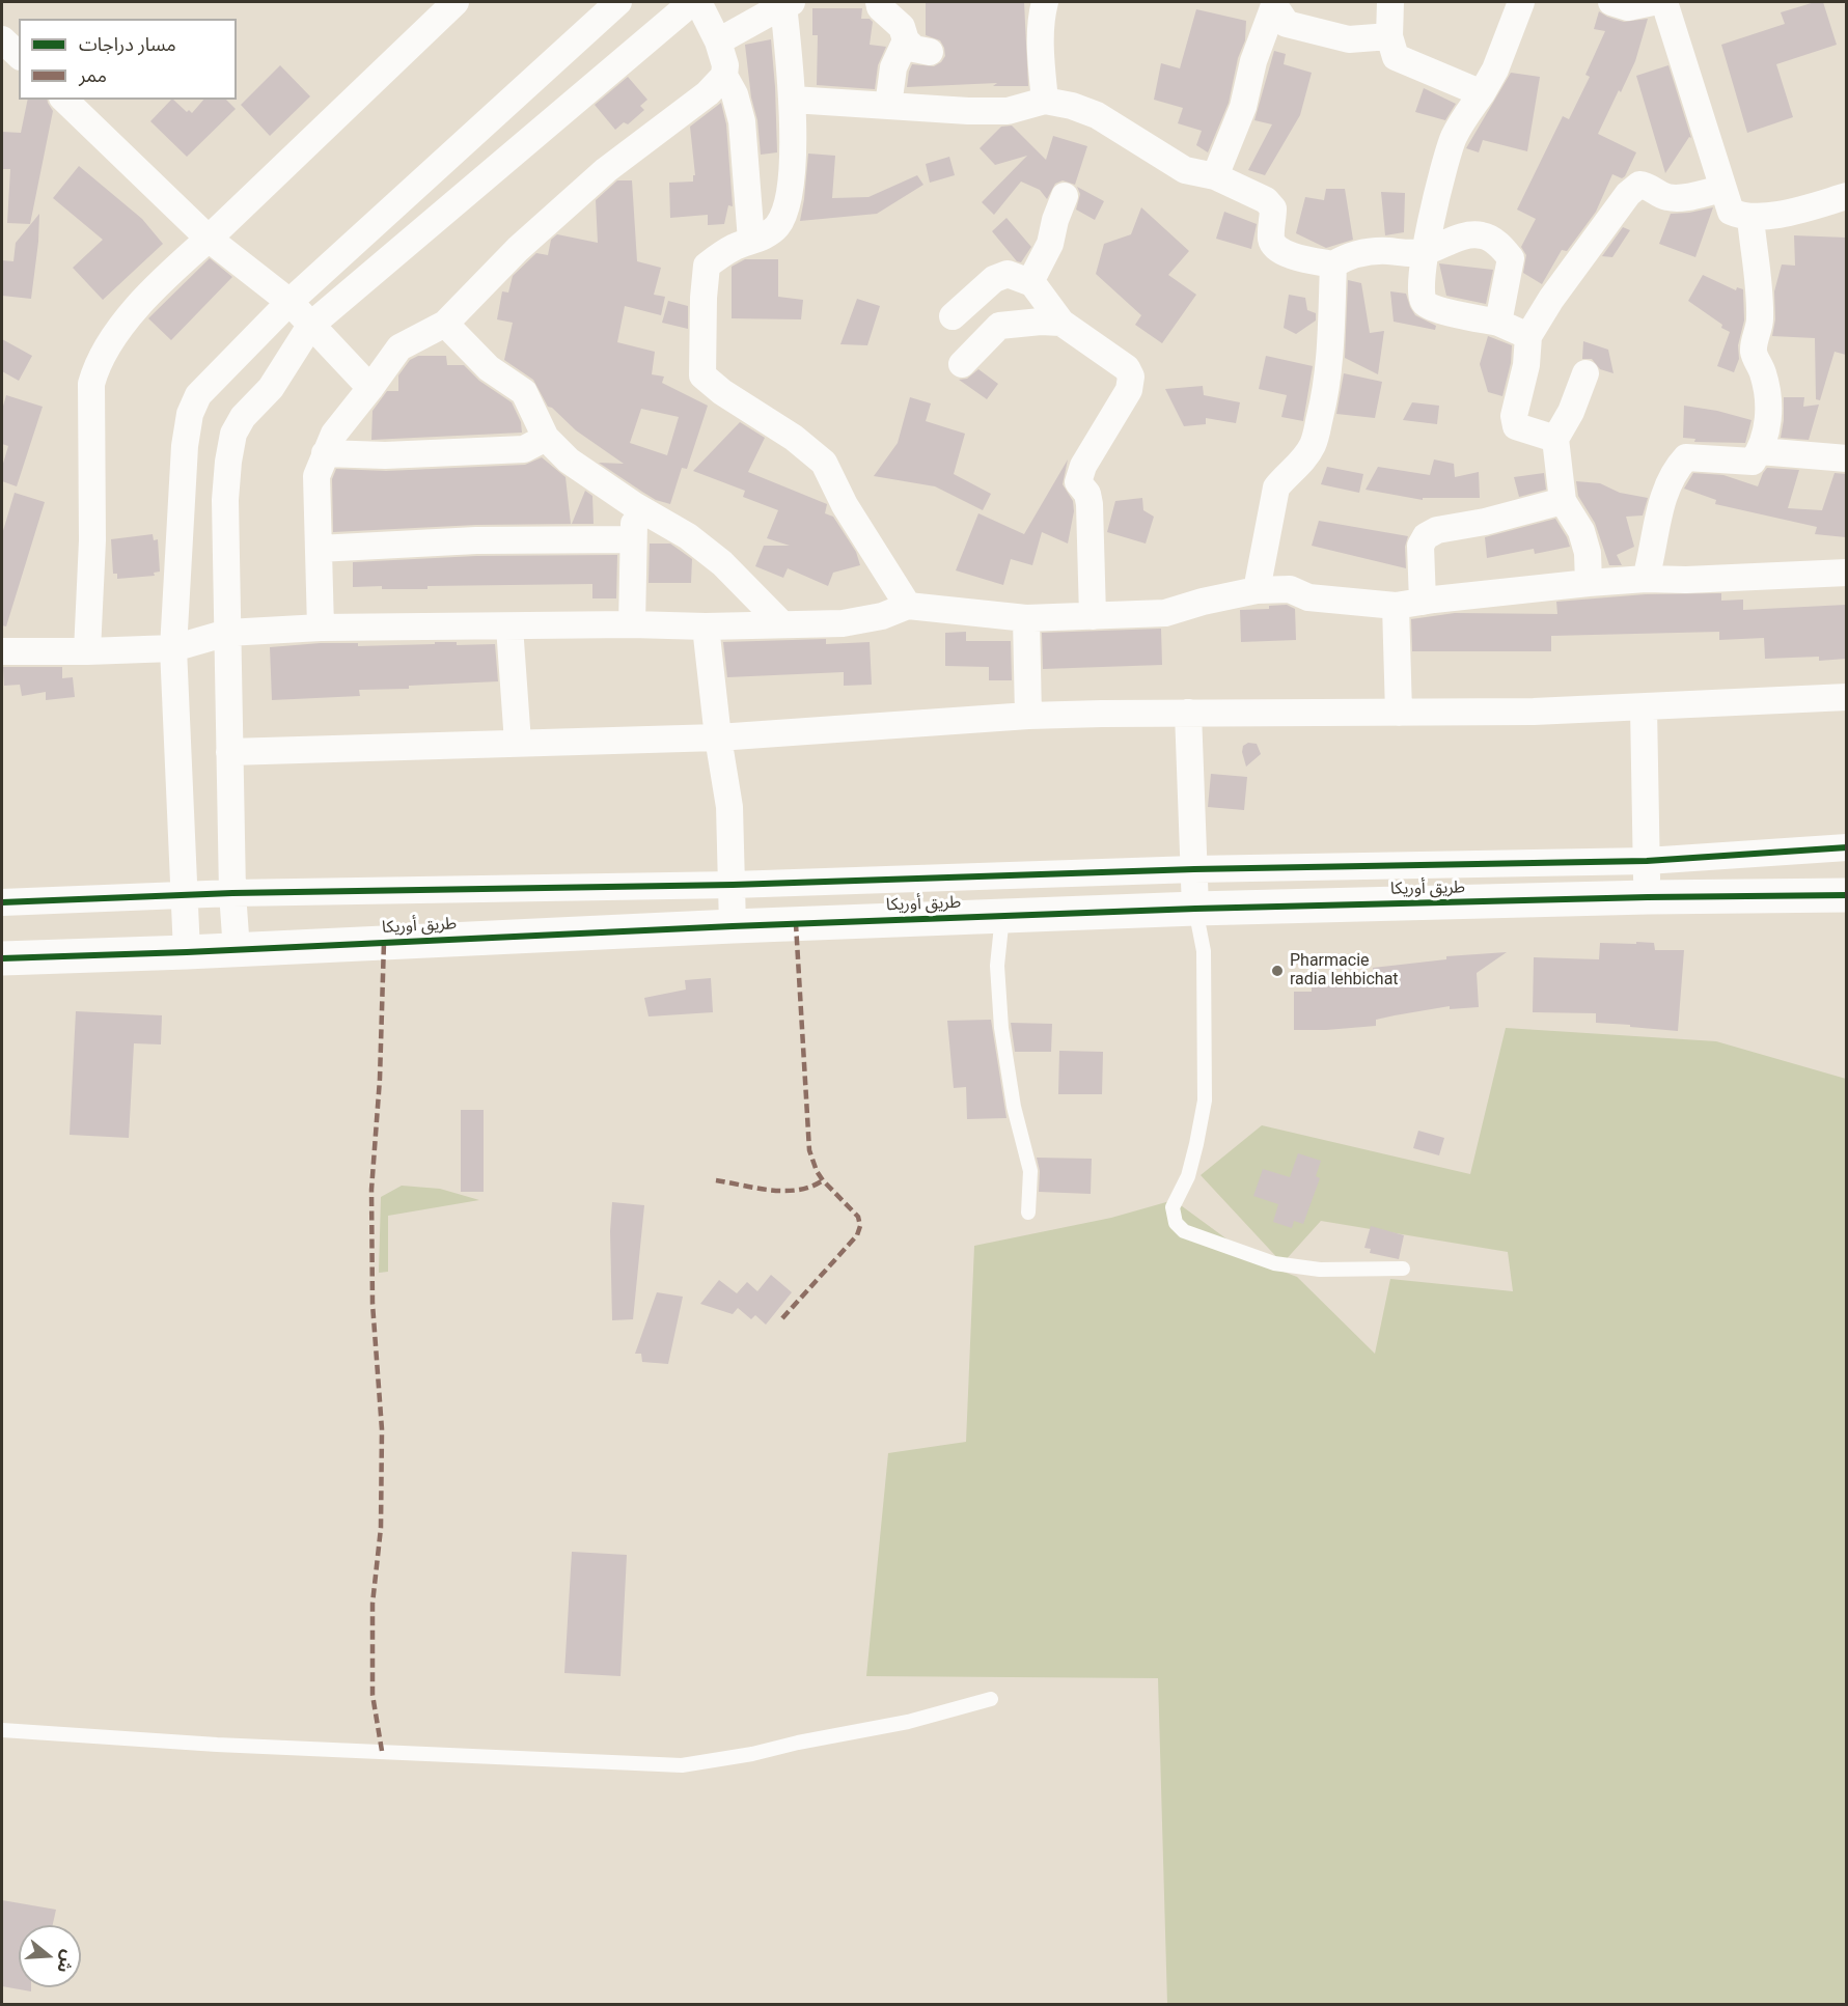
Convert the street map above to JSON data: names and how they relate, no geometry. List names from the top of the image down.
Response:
{
  "streets": {
    "street": ["طريق أوريكا"]
  },
  "places": ["Pharmacie radia lehbichat"],
  "legend": ["مسار دراجات", "ممر"],
  "north": "right"
}
